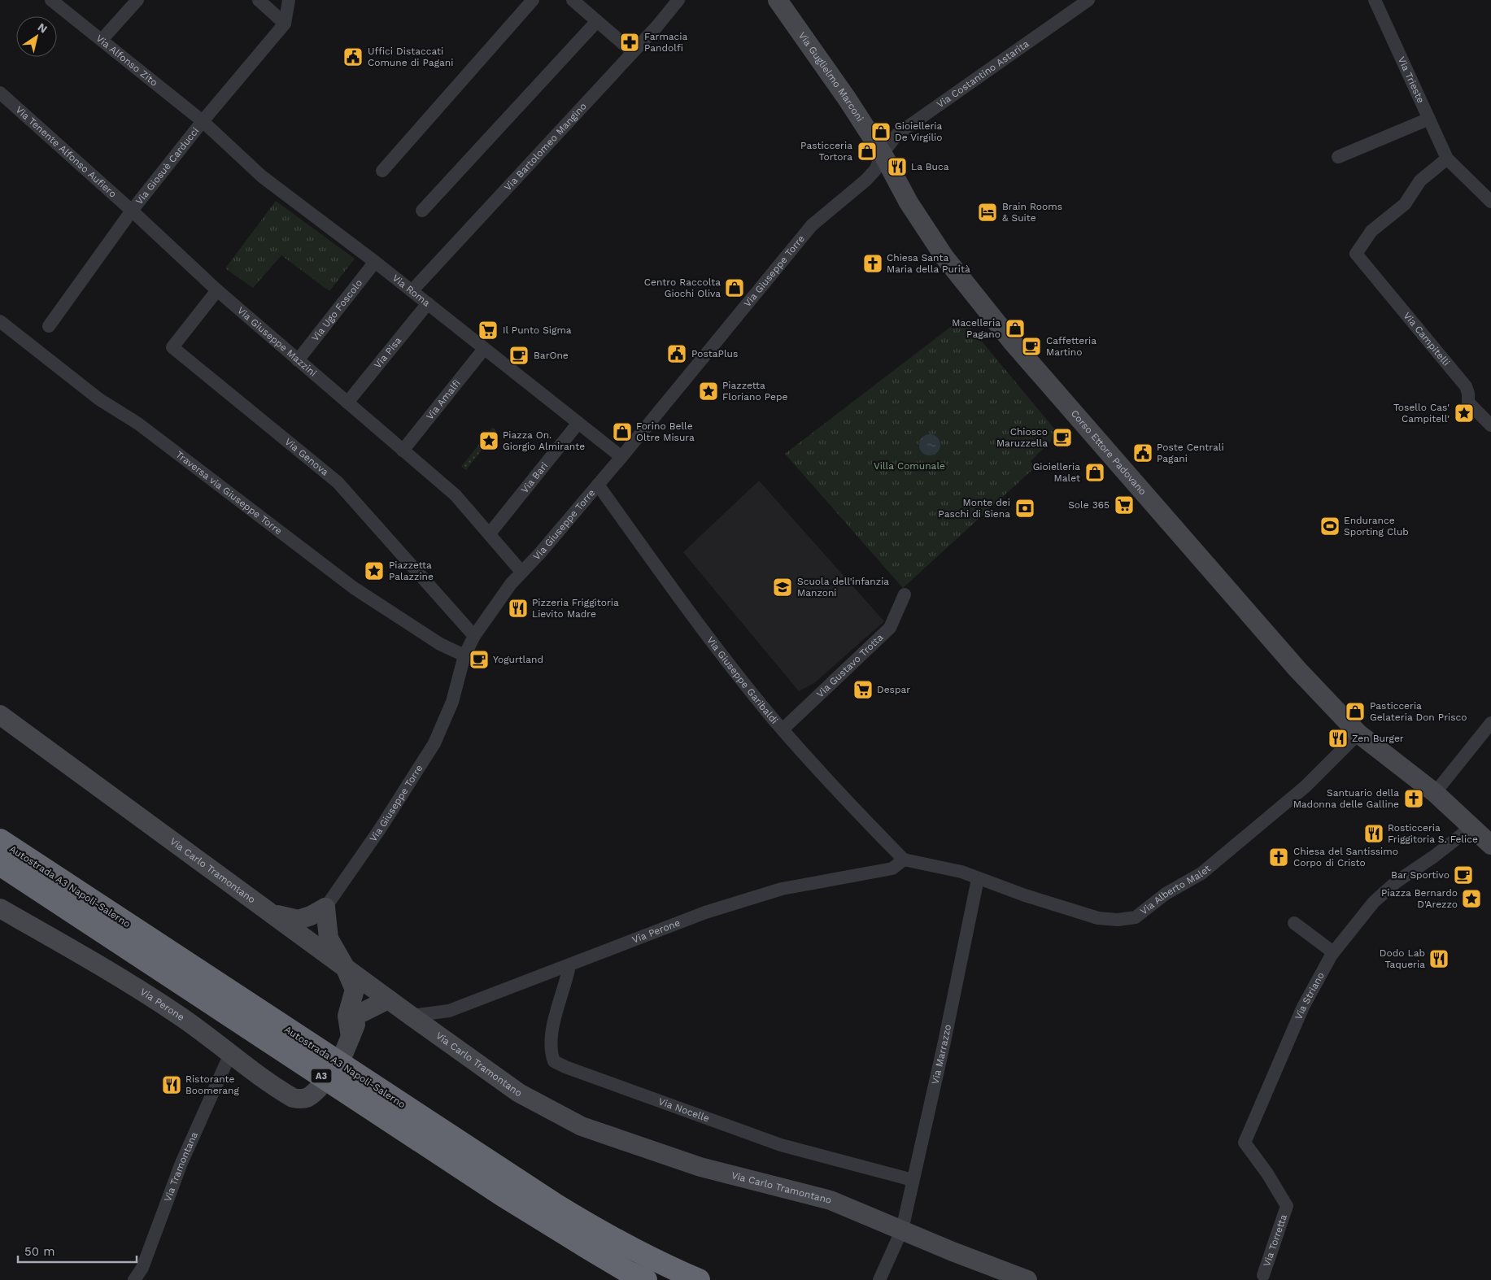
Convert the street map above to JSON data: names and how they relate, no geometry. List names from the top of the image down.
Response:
{
  "streets": {
    "highway": ["Autostrada A3 Napoli-Salerno", "A3"],
    "street": [
      "Via Alfonso Zito",
      "Via Costantino Astarita",
      "Via Guglielmo Marconi",
      "Via Trieste",
      "Via Bartolomeo Mangino",
      "Via Tenente Alfonso Aufiero",
      "Via Giosuè Carducci",
      "Via Giuseppe Torre",
      "Via Roma",
      "Via Ugo Foscolo",
      "Via Campitelli",
      "Via Giuseppe Mazzini",
      "Via Pisa",
      "Via Amalfi",
      "Corso Ettore Padovano",
      "Via Genova",
      "Via Bari",
      "Traversa via Giuseppe Torre",
      "Via Gustavo Trotta",
      "Via Giuseppe Garibaldi",
      "Via Carlo Tramontano",
      "Via Alberto Malet",
      "Via Perone",
      "Via Striano",
      "Via Marrazzo",
      "Via Nocelle",
      "Via Tramontana",
      "Via Torretta"
    ]
  },
  "crossings": [
    ["Via Alfonso Zito", "Via Giosuè Carducci"],
    ["Via Alfonso Zito", "Via Roma"],
    ["Via Costantino Astarita", "Via Guglielmo Marconi"],
    ["Via Costantino Astarita", "Via Giuseppe Torre"],
    ["Via Costantino Astarita", "Corso Ettore Padovano"],
    ["Via Guglielmo Marconi", "Via Giuseppe Torre"],
    ["Via Guglielmo Marconi", "Corso Ettore Padovano"],
    ["Via Trieste", "Via Campitelli"],
    ["Via Bartolomeo Mangino", "Via Roma"],
    ["Via Tenente Alfonso Aufiero", "Via Giosuè Carducci"],
    ["Via Tenente Alfonso Aufiero", "Via Giuseppe Mazzini"],
    ["Via Giosuè Carducci", "Via Roma"],
    ["Via Giosuè Carducci", "Via Giuseppe Mazzini"],
    ["Via Giuseppe Torre", "Via Roma"],
    ["Via Giuseppe Torre", "Via Giuseppe Mazzini"],
    ["Via Giuseppe Torre", "Corso Ettore Padovano"],
    ["Via Giuseppe Torre", "Via Genova"],
    ["Via Giuseppe Torre", "Traversa via Giuseppe Torre"],
    ["Via Giuseppe Torre", "Via Giuseppe Garibaldi"],
    ["Via Giuseppe Torre", "Via Carlo Tramontano"],
    ["Via Roma", "Via Ugo Foscolo"],
    ["Via Roma", "Via Pisa"],
    ["Via Roma", "Via Amalfi"],
    ["Via Roma", "Via Bari"],
    ["Via Ugo Foscolo", "Via Giuseppe Mazzini"],
    ["Via Giuseppe Mazzini", "Via Pisa"],
    ["Via Giuseppe Mazzini", "Via Amalfi"],
    ["Via Giuseppe Mazzini", "Via Genova"],
    ["Via Giuseppe Mazzini", "Via Bari"],
    ["Corso Ettore Padovano", "Via Alberto Malet"],
    ["Via Gustavo Trotta", "Via Giuseppe Garibaldi"],
    ["Via Giuseppe Garibaldi", "Via Alberto Malet"],
    ["Via Giuseppe Garibaldi", "Via Perone"],
    ["Via Carlo Tramontano", "Via Perone"],
    ["Via Carlo Tramontano", "Via Marrazzo"],
    ["Via Alberto Malet", "Via Perone"],
    ["Via Alberto Malet", "Via Marrazzo"],
    ["Via Perone", "Via Nocelle"],
    ["Via Perone", "Via Tramontana"],
    ["Via Striano", "Via Torretta"],
    ["Via Marrazzo", "Via Nocelle"]
  ],
  "parks": ["Villa Comunale"],
  "places": {
    "pharmacy": ["Farmacia Pandolfi"],
    "public building": ["Uffici Distaccati Comune di Pagani", "PostaPlus", "Poste Centrali Pagani"],
    "shop": [
      "Gioielleria De Virgilio",
      "Pasticceria Tortora",
      "Centro Raccolta Giochi Oliva",
      "Macelleria Pagano",
      "Forino Belle Oltre Misura",
      "Gioielleria Malet",
      "Pasticceria Gelateria Don Prisco"
    ],
    "restaurant": [
      "La Buca",
      "Pizzeria Friggitoria Lievito Madre",
      "Zen Burger",
      "Rosticceria Friggitoria S. Felice",
      "Dodo Lab Taqueria",
      "Ristorante Boomerang"
    ],
    "hotel": ["Brain Rooms & Suite"],
    "church": ["Chiesa Santa Maria della Purità", "Santuario della Madonna delle Galline", "Chiesa del Santissimo Corpo di Cristo"],
    "supermarket": ["Il Punto Sigma", "Sole 365", "Despar"],
    "cafe": [
      "Caffetteria Martino",
      "BarOne",
      "Chiosco Maruzzella",
      "Yogurtland",
      "Bar Sportivo"
    ],
    "place": [
      "Piazzetta Floriano Pepe",
      "Tosello Cas' Campitell'",
      "Piazza On. Giorgio Almirante",
      "Piazzetta Palazzine",
      "Piazza Bernardo D'Arezzo"
    ],
    "bank": ["Monte dei Paschi di Siena"],
    "sports": ["Endurance Sporting Club"],
    "school or university": ["Scuola dell'infanzia Manzoni"]
  },
  "scale_bar": "50 m",
  "north": "top right"
}
